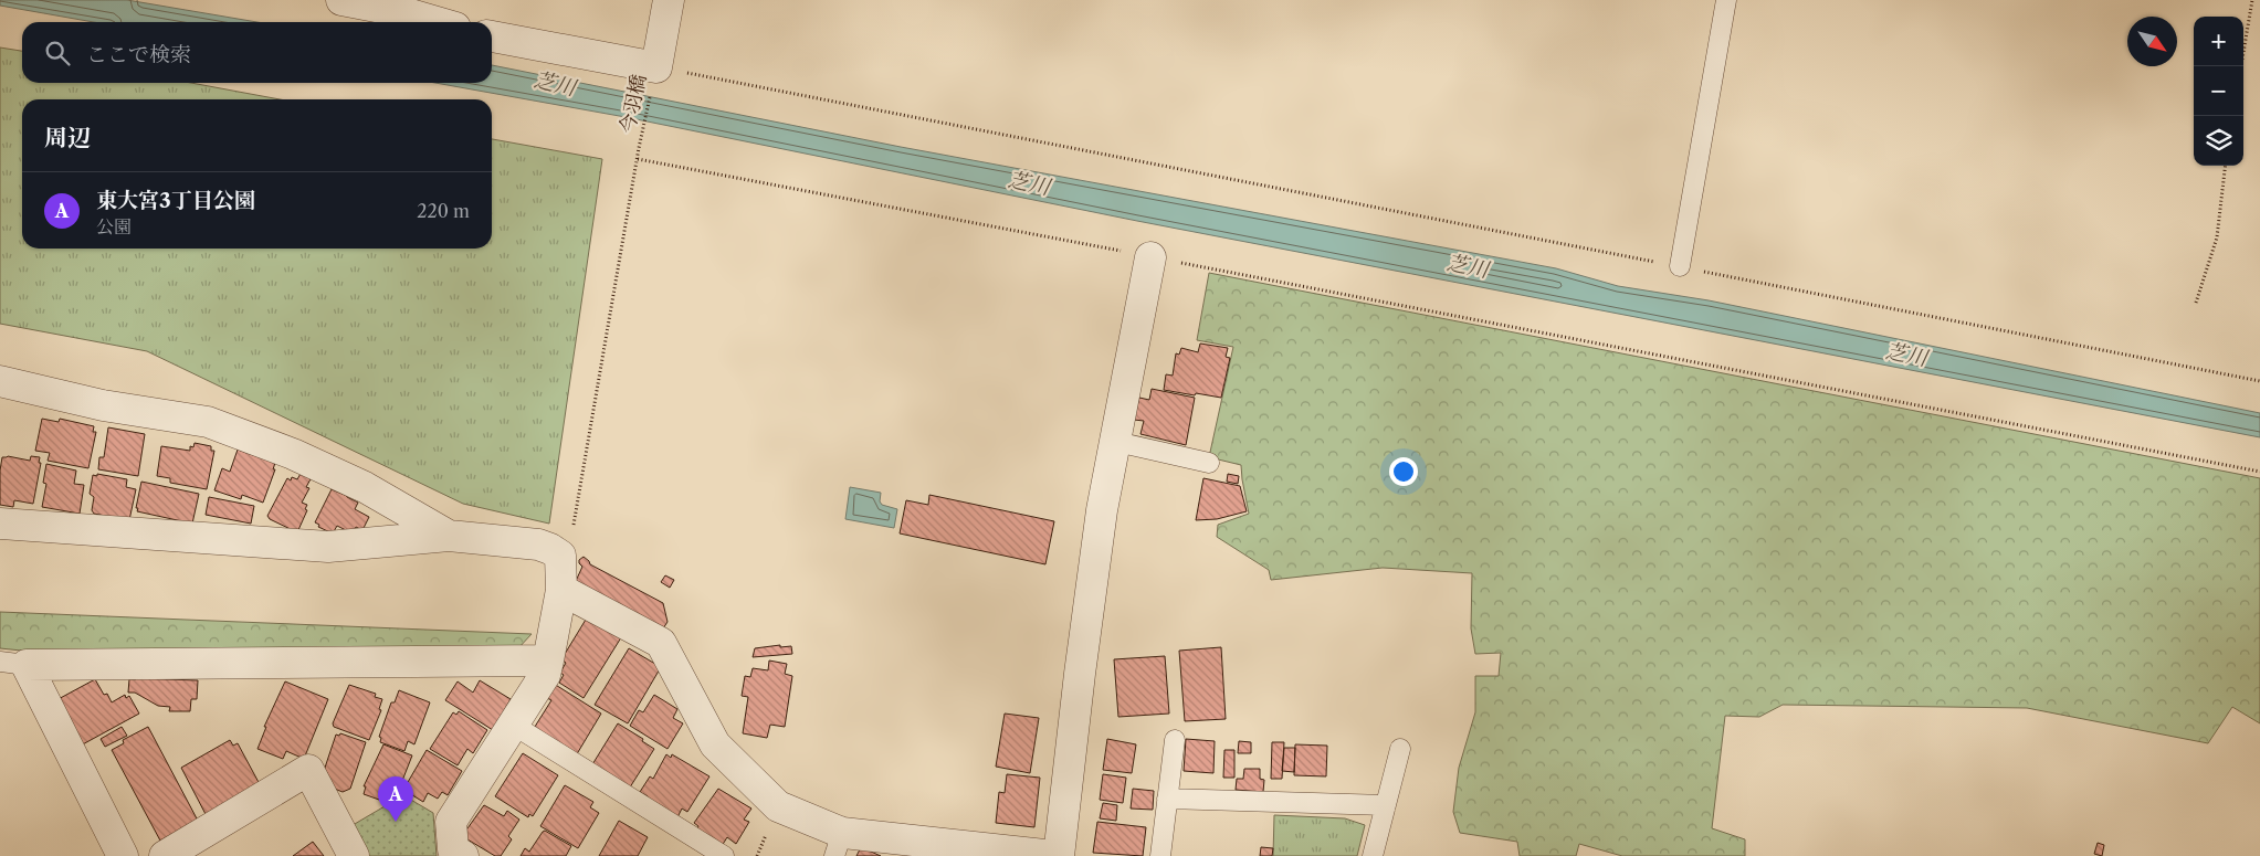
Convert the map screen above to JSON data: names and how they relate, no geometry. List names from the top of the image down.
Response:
{
  "streets": {
    "path": ["今羽橋"]
  },
  "water": ["芝川"],
  "north": "bottom right",
  "page": {
    "map_buttons": ["+", "−"],
    "search": "ここで検索",
    "heading": "周辺",
    "list": [
      {
        "mark": "A",
        "name": "東大宮3丁目公園",
        "note": "公園",
        "value": "220 m"
      }
    ],
    "pins": "A"
  }
}
